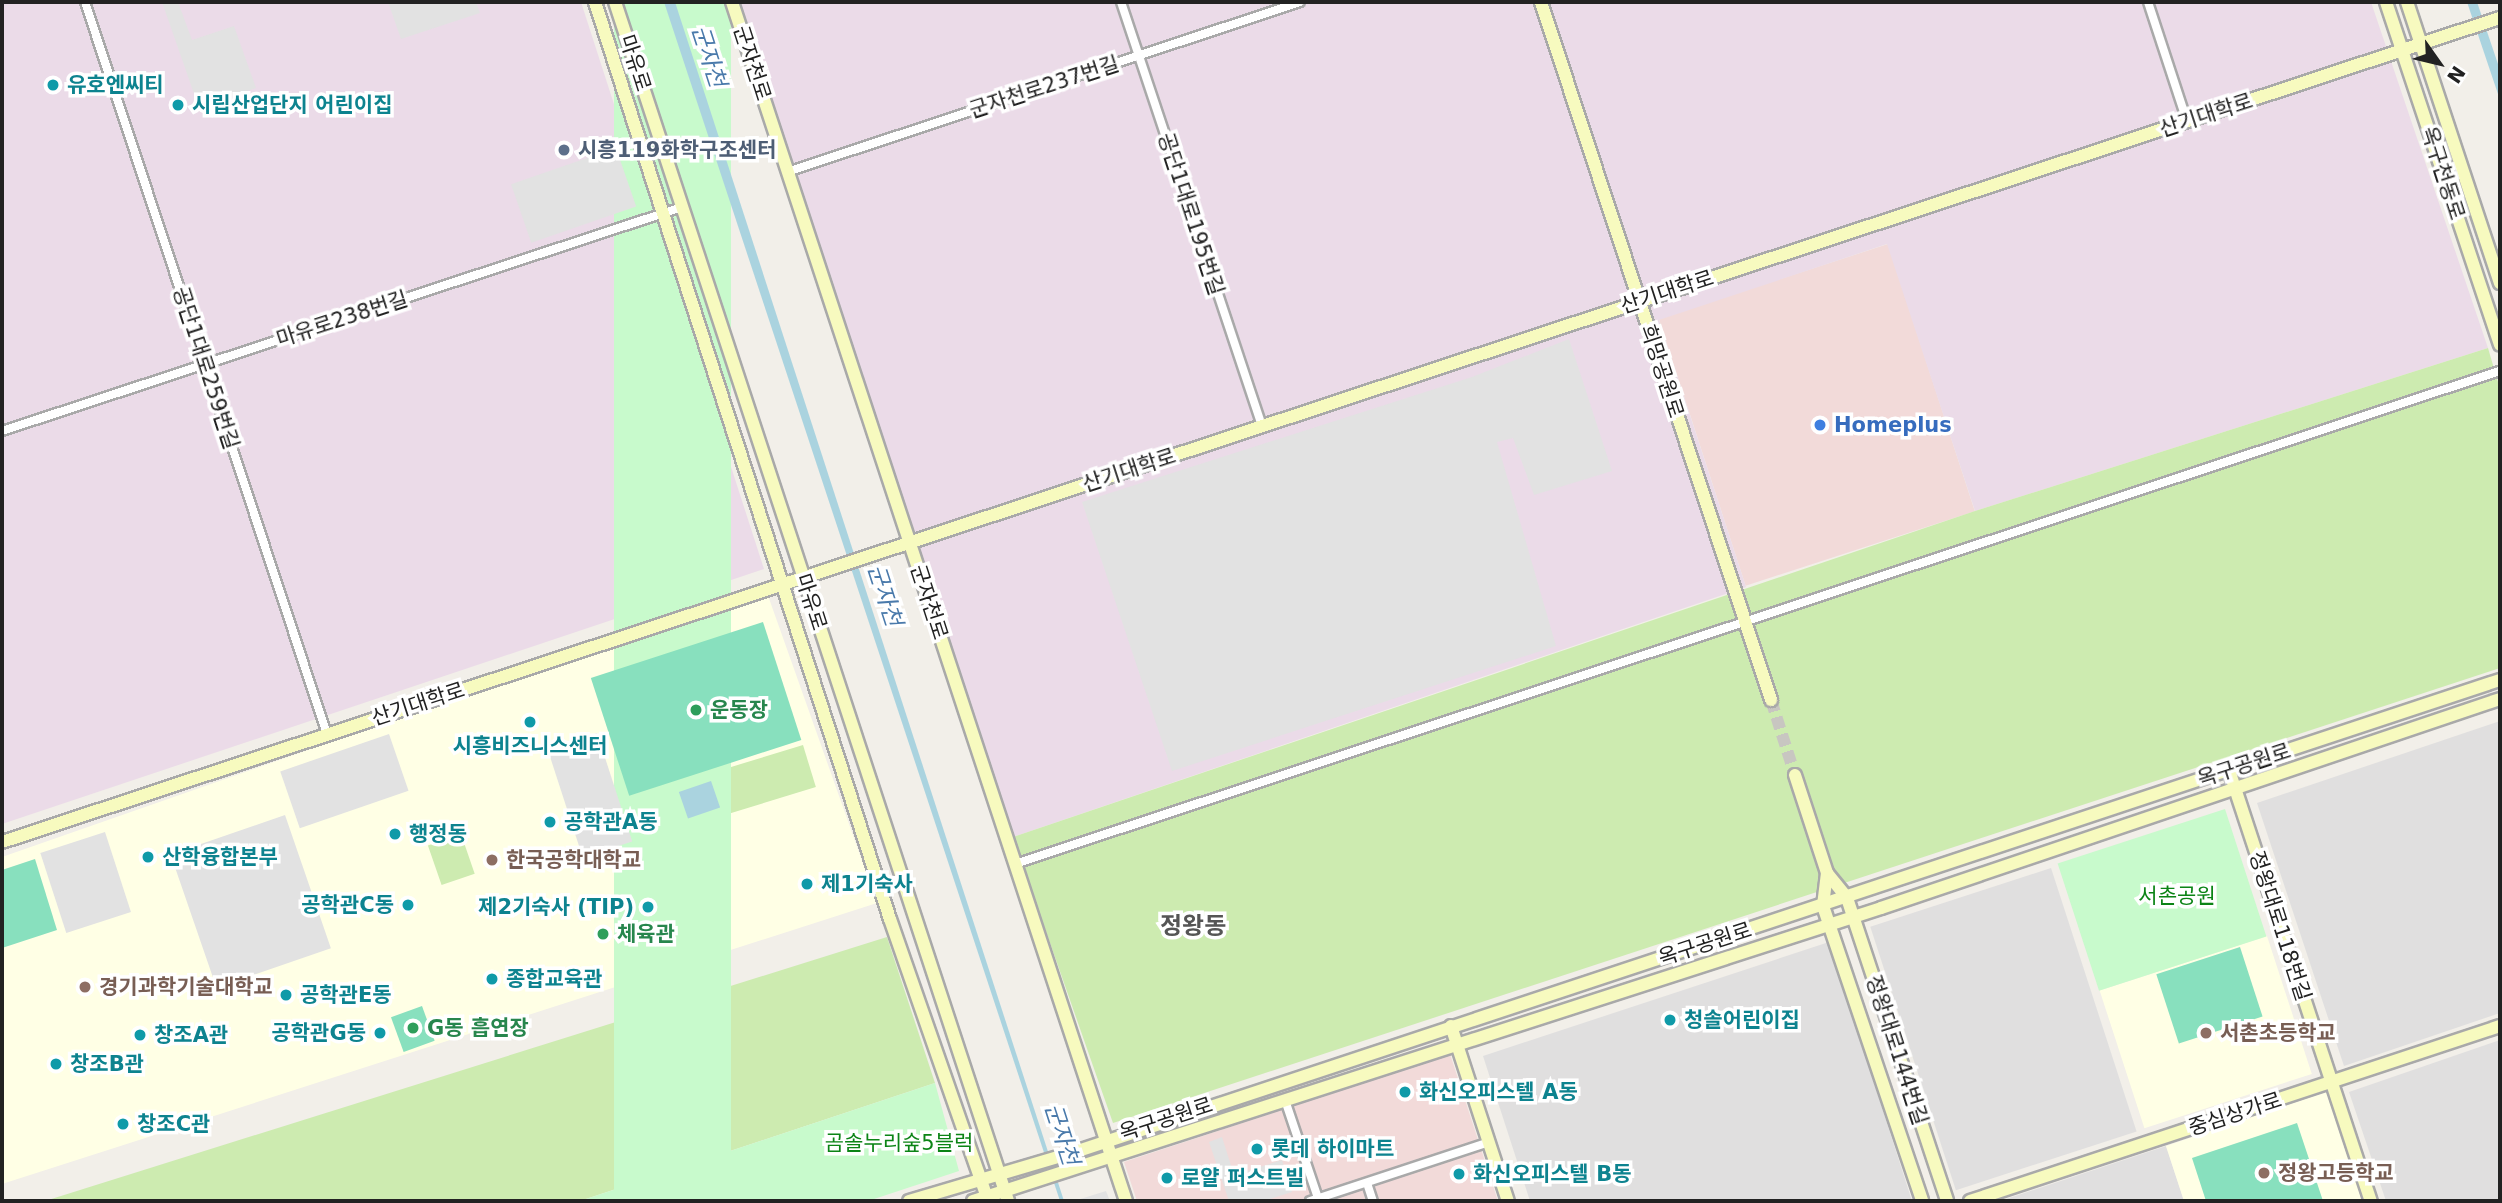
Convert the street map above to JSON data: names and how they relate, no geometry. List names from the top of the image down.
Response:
{
  "streets": {
    "street": [
      "마유로",
      "군자천로",
      "군자천로237번길",
      "산기대학로",
      "옥구천동로",
      "공단1대로195번길",
      "마유로238번길",
      "공단1대로259번길",
      "희망공원로",
      "옥구공원로",
      "정왕대로118번길",
      "정왕대로144번길",
      "중심상가로"
    ]
  },
  "crossings": [
    ["마유로", "산기대학로"],
    ["마유로", "마유로238번길"],
    ["마유로", "옥구공원로"],
    ["군자천로", "군자천로237번길"],
    ["군자천로", "산기대학로"],
    ["군자천로", "옥구공원로"],
    ["군자천로237번길", "공단1대로195번길"],
    ["산기대학로", "옥구천동로"],
    ["산기대학로", "공단1대로195번길"],
    ["산기대학로", "공단1대로259번길"],
    ["산기대학로", "희망공원로"],
    ["마유로238번길", "공단1대로259번길"],
    ["옥구공원로", "정왕대로118번길"],
    ["옥구공원로", "정왕대로144번길"],
    ["정왕대로118번길", "중심상가로"]
  ],
  "districts": ["정왕동"],
  "water": ["군자천"],
  "parks": ["서촌공원", "곰솔누리숲5블럭"],
  "places": [
    "유호엔씨티",
    "시립산업단지 어린이집",
    "시흥119화학구조센터",
    "Homeplus",
    "운동장",
    "시흥비즈니스센터",
    "공학관A동",
    "행정동",
    "산학융합본부",
    "한국공학대학교",
    "제1기숙사",
    "공학관C동",
    "제2기숙사 (TIP)",
    "체육관",
    "종합교육관",
    "경기과학기술대학교",
    "공학관E동",
    "청솔어린이집",
    "G동 흡연장",
    "공학관G동",
    "서촌초등학교",
    "창조A관",
    "창조B관",
    "화신오피스텔 A동",
    "창조C관",
    "롯데 하이마트",
    "정왕고등학교",
    "화신오피스텔 B동",
    "로얄 퍼스트빌"
  ],
  "north": "bottom right"
}
